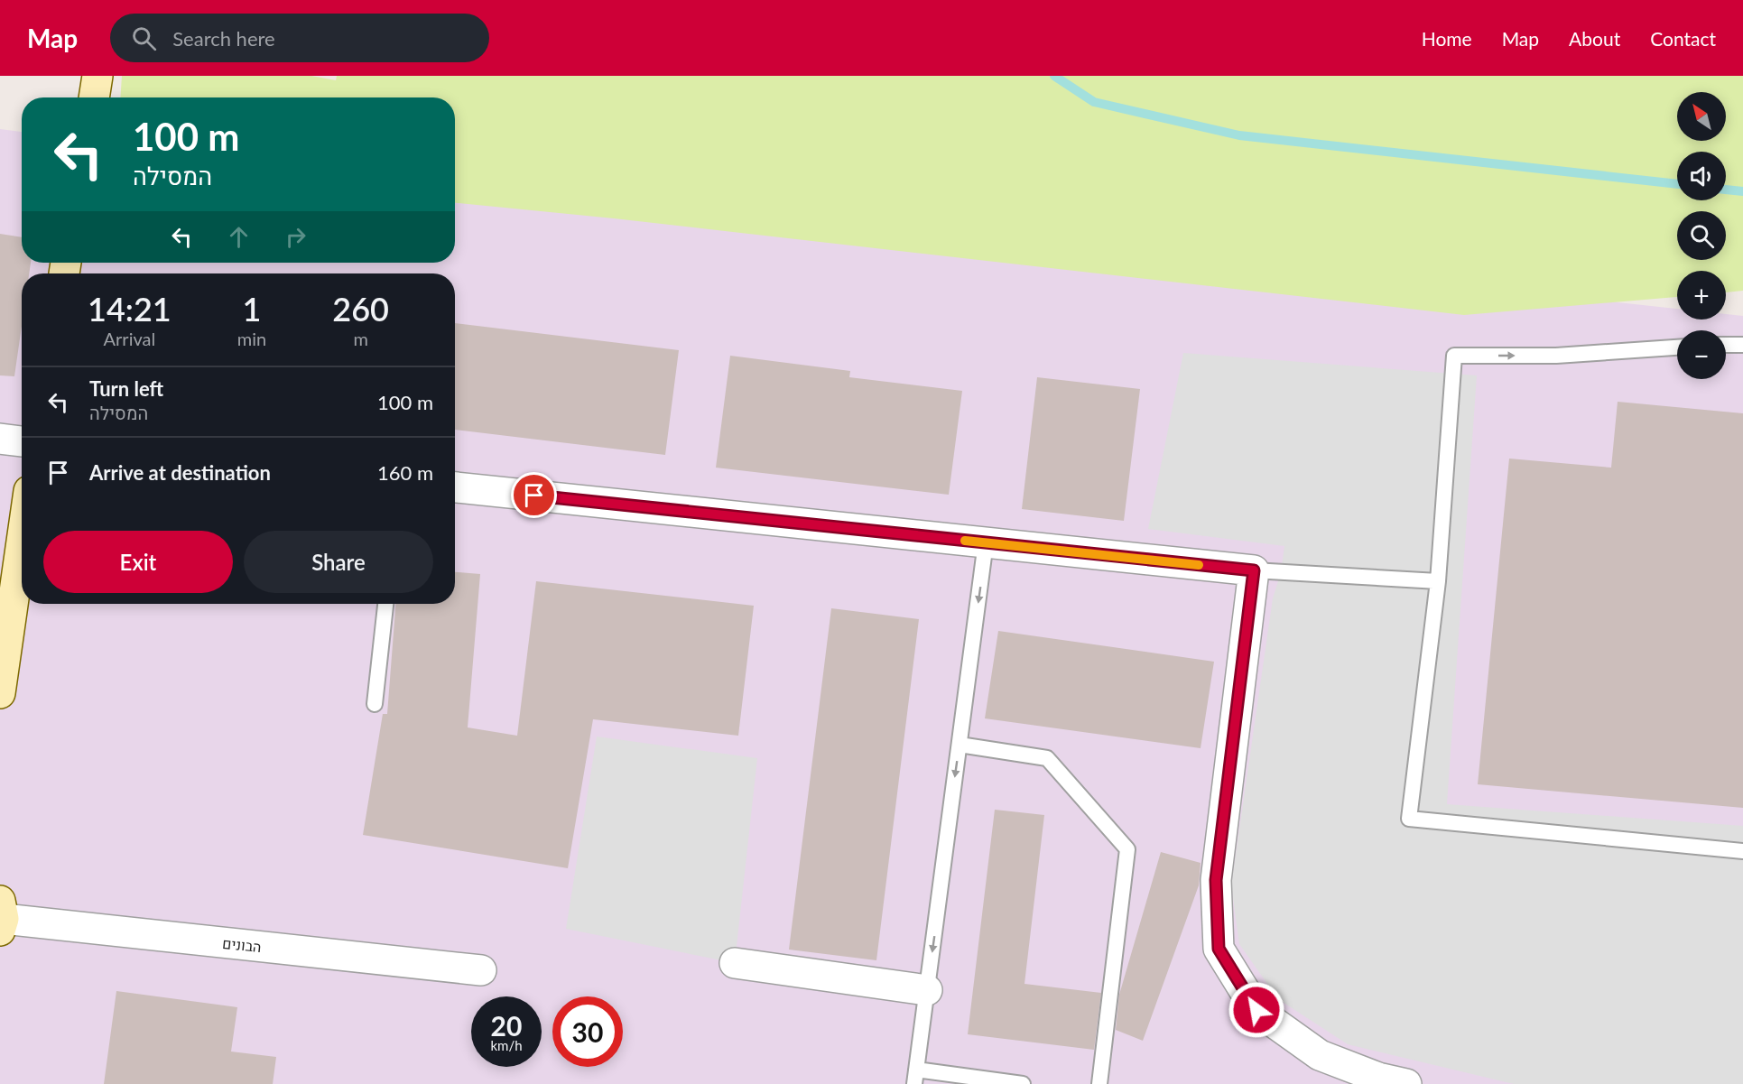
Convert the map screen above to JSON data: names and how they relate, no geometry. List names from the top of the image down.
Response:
{
  "streets": {
    "street": ["הבונים"]
  },
  "north": "top left",
  "page": {
    "header": "Map",
    "search": "Search here",
    "nav": [
      "Home",
      "Map",
      "About",
      "Contact"
    ],
    "map_buttons": ["+", "−"],
    "turn": ["100 m", "המסילה"],
    "eta": [
      "14:21",
      "Arrival",
      "1",
      "min",
      "260",
      "m"
    ],
    "list": [
      {
        "name": "Turn left",
        "note": "המסילה",
        "value": "100 m"
      },
      {
        "name": "Arrive at destination",
        "value": "160 m"
      }
    ],
    "buttons": ["Exit", "Share"],
    "speed": "20 km/h",
    "limit": "30"
  }
}
